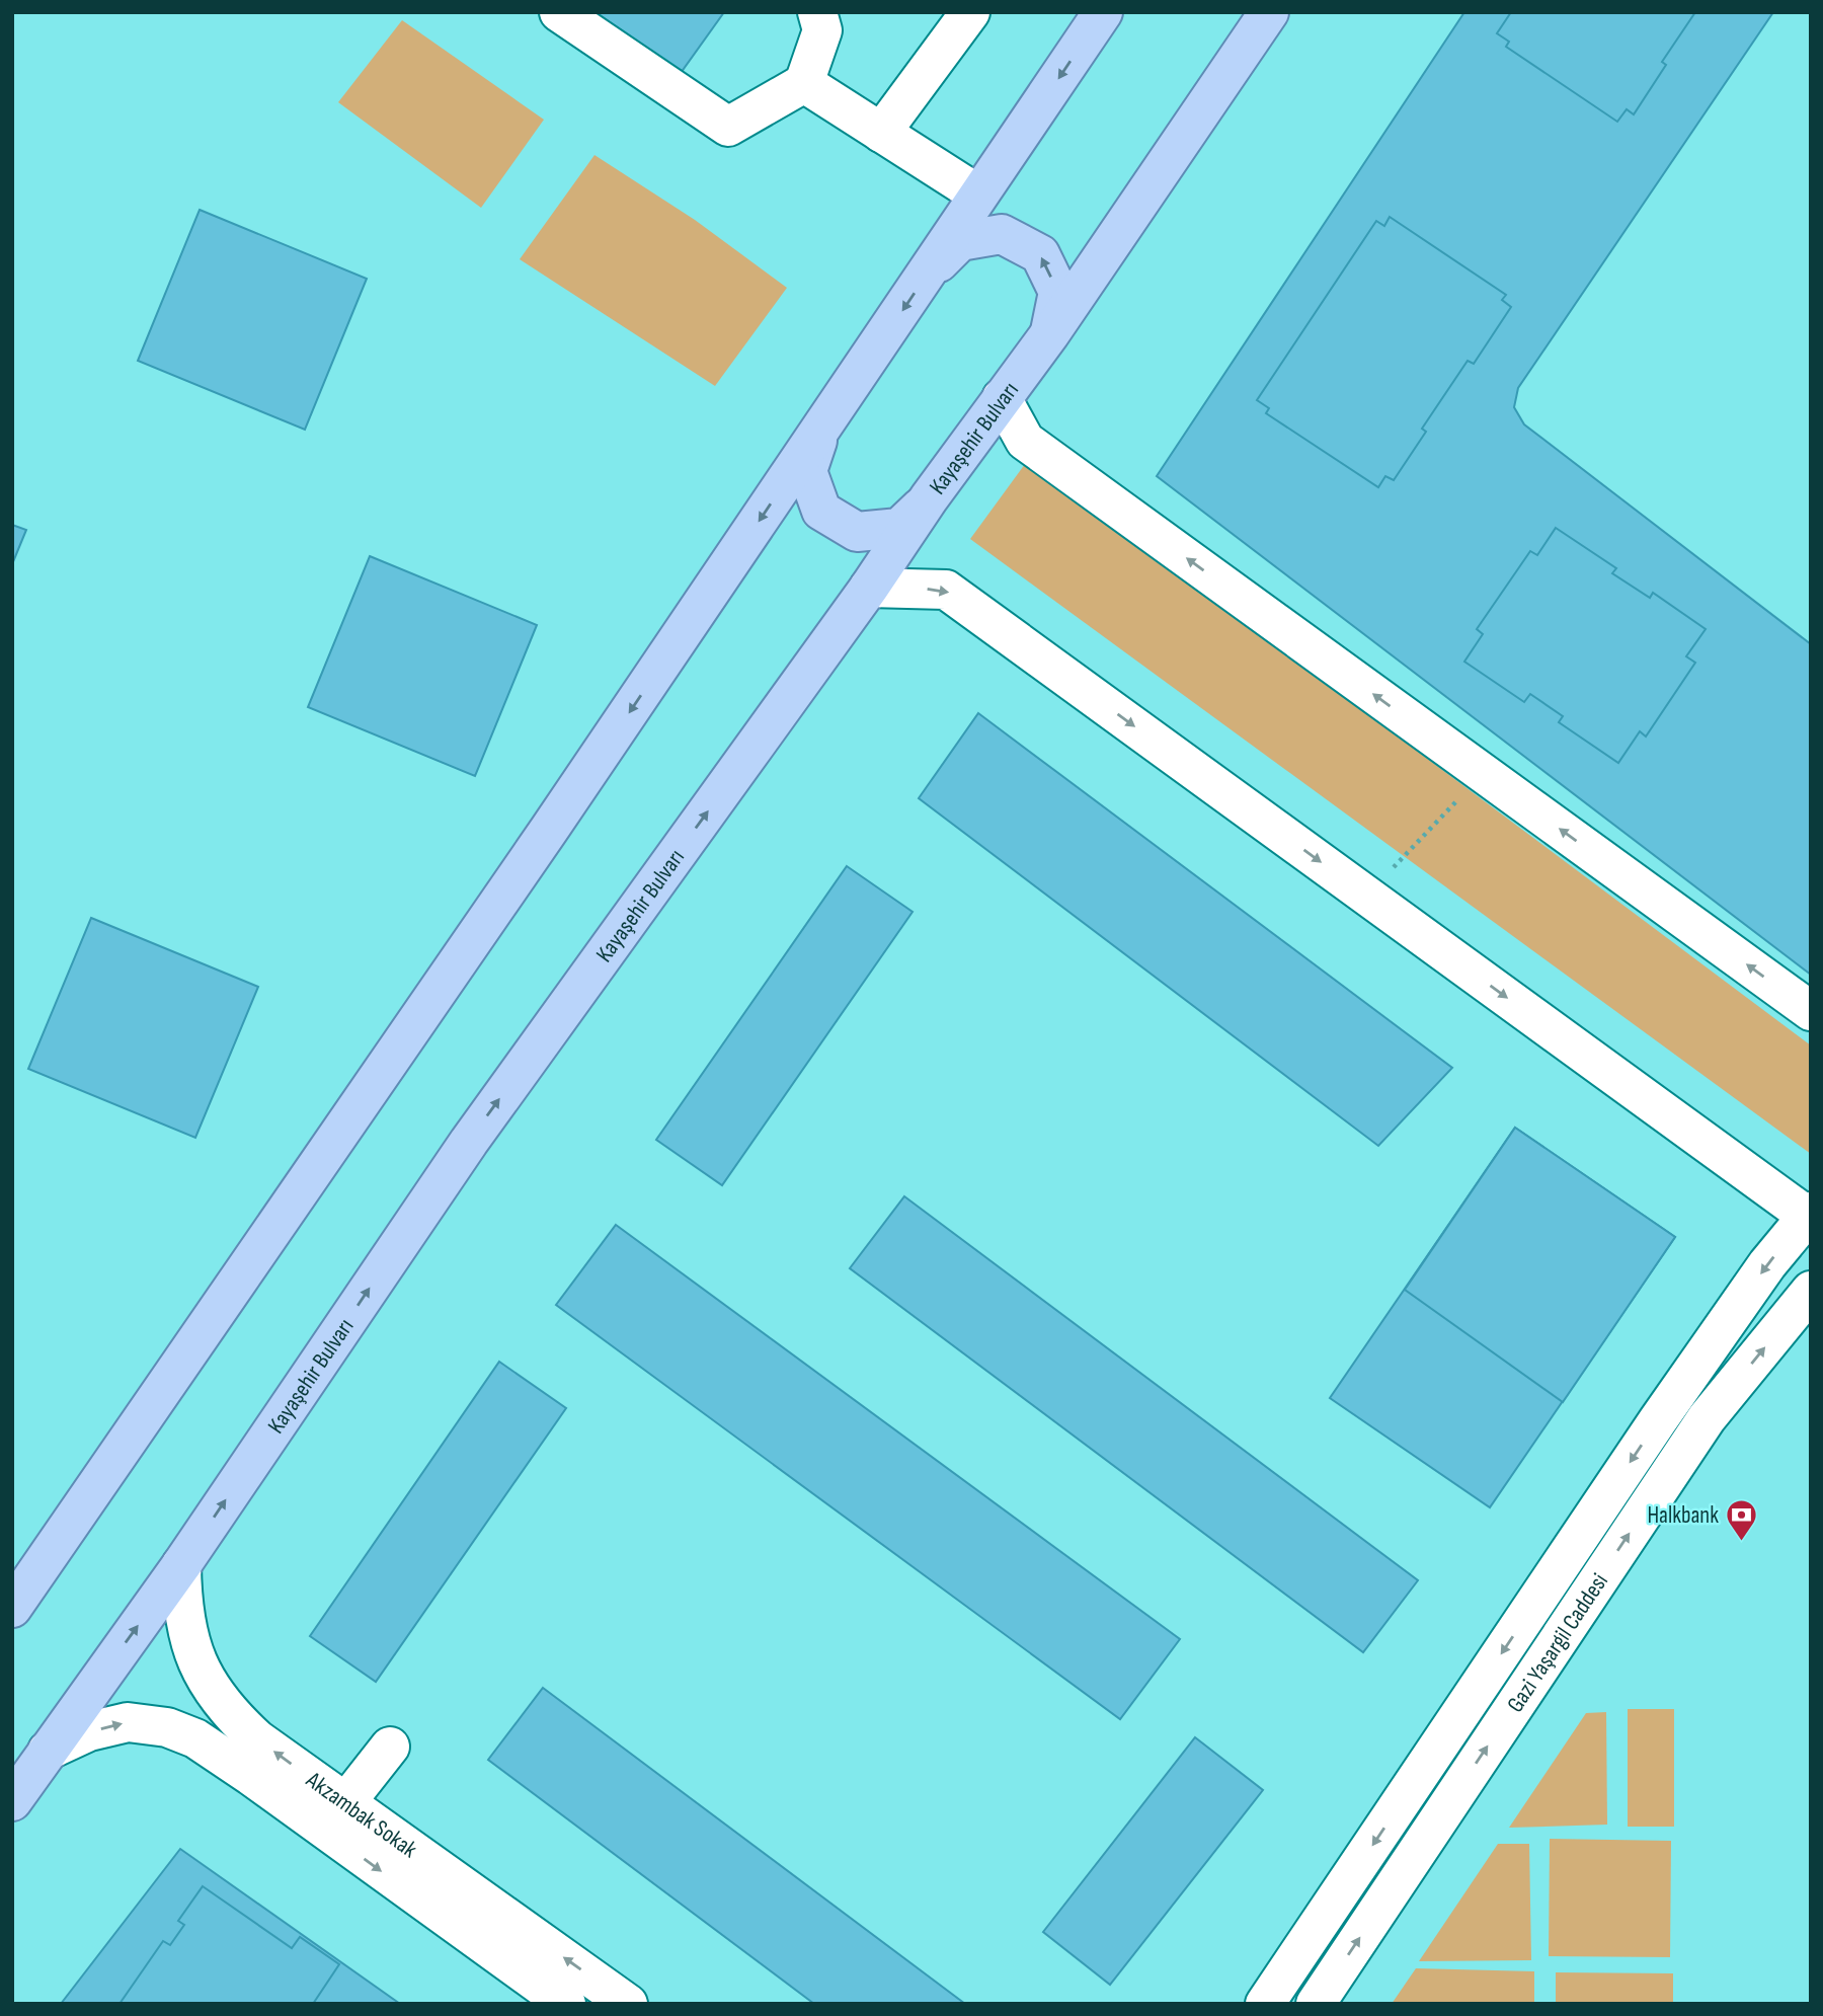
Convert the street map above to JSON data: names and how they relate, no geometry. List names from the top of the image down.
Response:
{
  "streets": {
    "main road": ["Kayaşehir Bulvarı"],
    "street": ["Gazi Yaşargil Caddesi", "Akzambak Sokak"]
  },
  "crossings": [
    ["Kayaşehir Bulvarı", "Akzambak Sokak"]
  ],
  "places": {
    "bank": ["Halkbank"]
  }
}
